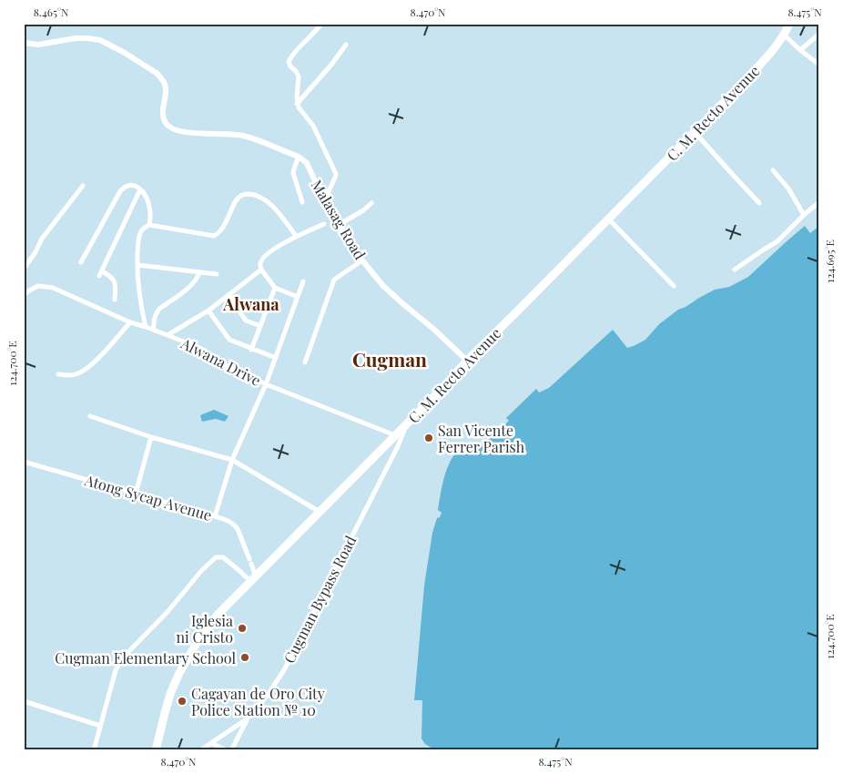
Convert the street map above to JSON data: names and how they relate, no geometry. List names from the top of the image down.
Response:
{
  "streets": {
    "highway": ["C. M. Recto Avenue"],
    "street": [
      "Malasag Road",
      "Alwana Drive",
      "Atong Sycap Avenue",
      "Cugman Bypass Road"
    ]
  },
  "crossings": [
    ["C. M. Recto Avenue", "Malasag Road"],
    ["C. M. Recto Avenue", "Alwana Drive"],
    ["C. M. Recto Avenue", "Atong Sycap Avenue"],
    ["C. M. Recto Avenue", "Cugman Bypass Road"]
  ],
  "districts": ["Alwana", "Cugman"],
  "places": [
    "San Vicente Ferrer Parish",
    "Iglesia ni Cristo",
    "Cugman Elementary School",
    "Cagayan de Oro City Police Station № 10"
  ],
  "coordinates": [
    "8.465°N",
    "8.470°N",
    "8.475°N",
    "124.695°E",
    "124.700°E"
  ]
}
